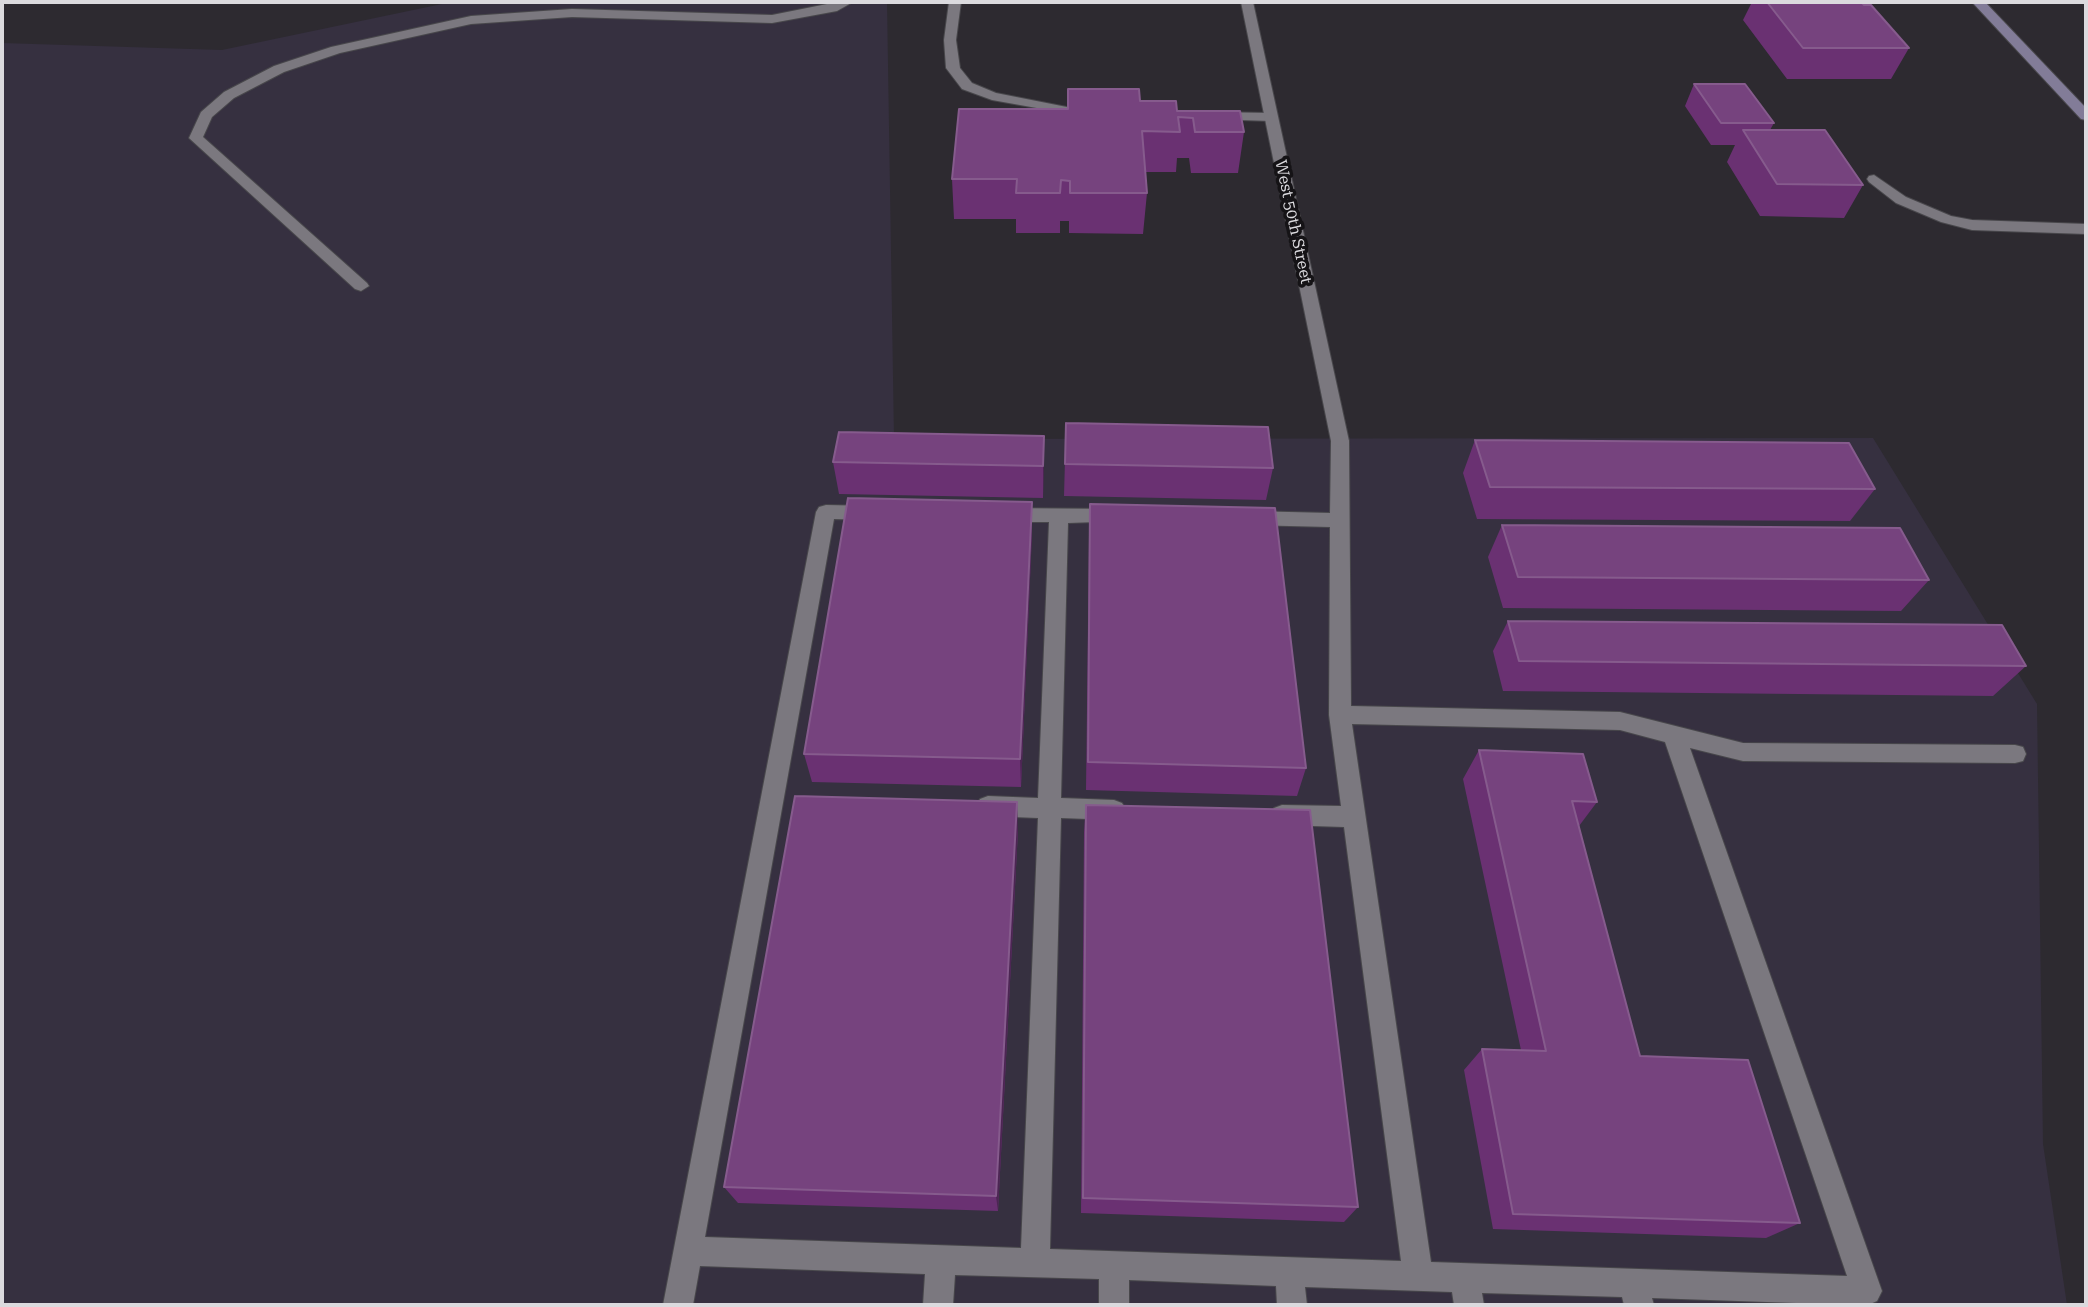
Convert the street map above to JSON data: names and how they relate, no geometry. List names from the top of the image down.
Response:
{
  "streets": {
    "street": ["West 50th Street"]
  }
}
